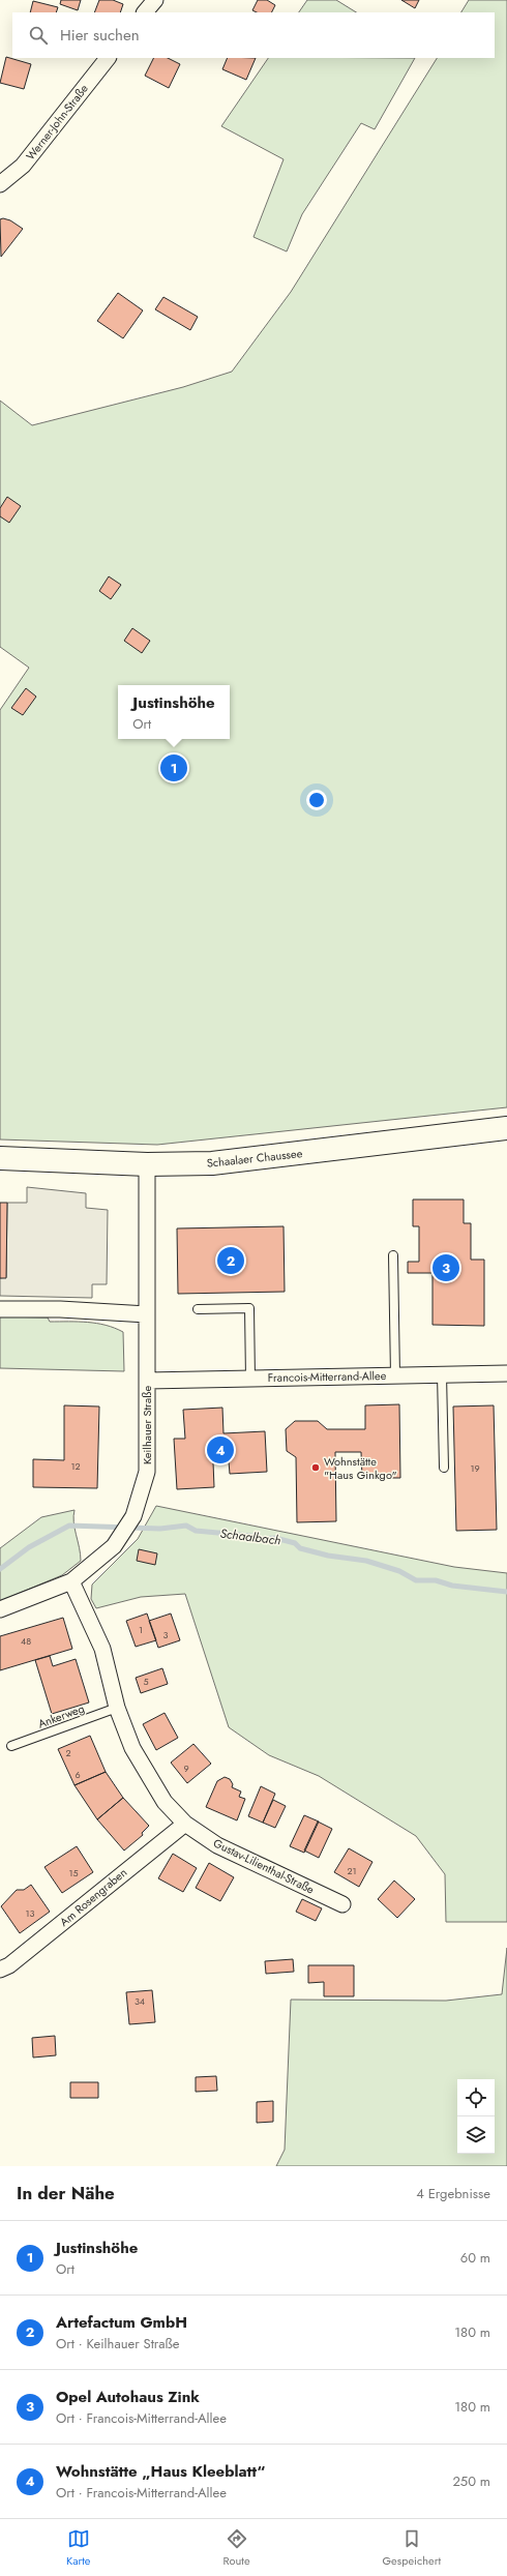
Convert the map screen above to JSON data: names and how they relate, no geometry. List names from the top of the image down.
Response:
{
  "streets": {
    "main road": ["Schaalaer Chaussee"],
    "street": [
      "Werner-John-Straße",
      "Francois-Mitterrand-Allee",
      "Keilhauer Straße",
      "Gustav-Lilienthal-Straße",
      "Am Rosengraben"
    ],
    "lane": ["Ankerweg"]
  },
  "crossings": [
    ["Schaalaer Chaussee", "Keilhauer Straße"],
    ["Francois-Mitterrand-Allee", "Keilhauer Straße"],
    ["Keilhauer Straße", "Gustav-Lilienthal-Straße"],
    ["Ankerweg", "Gustav-Lilienthal-Straße"],
    ["Gustav-Lilienthal-Straße", "Am Rosengraben"]
  ],
  "water": ["Schaalbach"],
  "places": ["Wohnstätte \"Haus Ginkgo\""],
  "house_numbers": [
    "12",
    "19",
    "1",
    "3",
    "48",
    "5",
    "2",
    "9",
    "6",
    "21",
    "15",
    "13",
    "34"
  ],
  "page": {
    "search": "Hier suchen",
    "popup": ["Justinshöhe", "Ort"],
    "pins": [
      "1",
      "2",
      "3",
      "4"
    ],
    "heading": ["In der Nähe", "4 Ergebnisse"],
    "list": [
      {
        "mark": "1",
        "name": "Justinshöhe",
        "note": "Ort",
        "value": "60 m"
      },
      {
        "mark": "2",
        "name": "Artefactum GmbH",
        "note": "Ort · Keilhauer Straße",
        "value": "180 m"
      },
      {
        "mark": "3",
        "name": "Opel Autohaus Zink",
        "note": "Ort · Francois-Mitterrand-Allee",
        "value": "180 m"
      },
      {
        "mark": "4",
        "name": "Wohnstätte „Haus Kleeblatt“",
        "note": "Ort · Francois-Mitterrand-Allee",
        "value": "250 m"
      }
    ],
    "nav": ["Karte", "Route", "Gespeichert"]
  }
}
